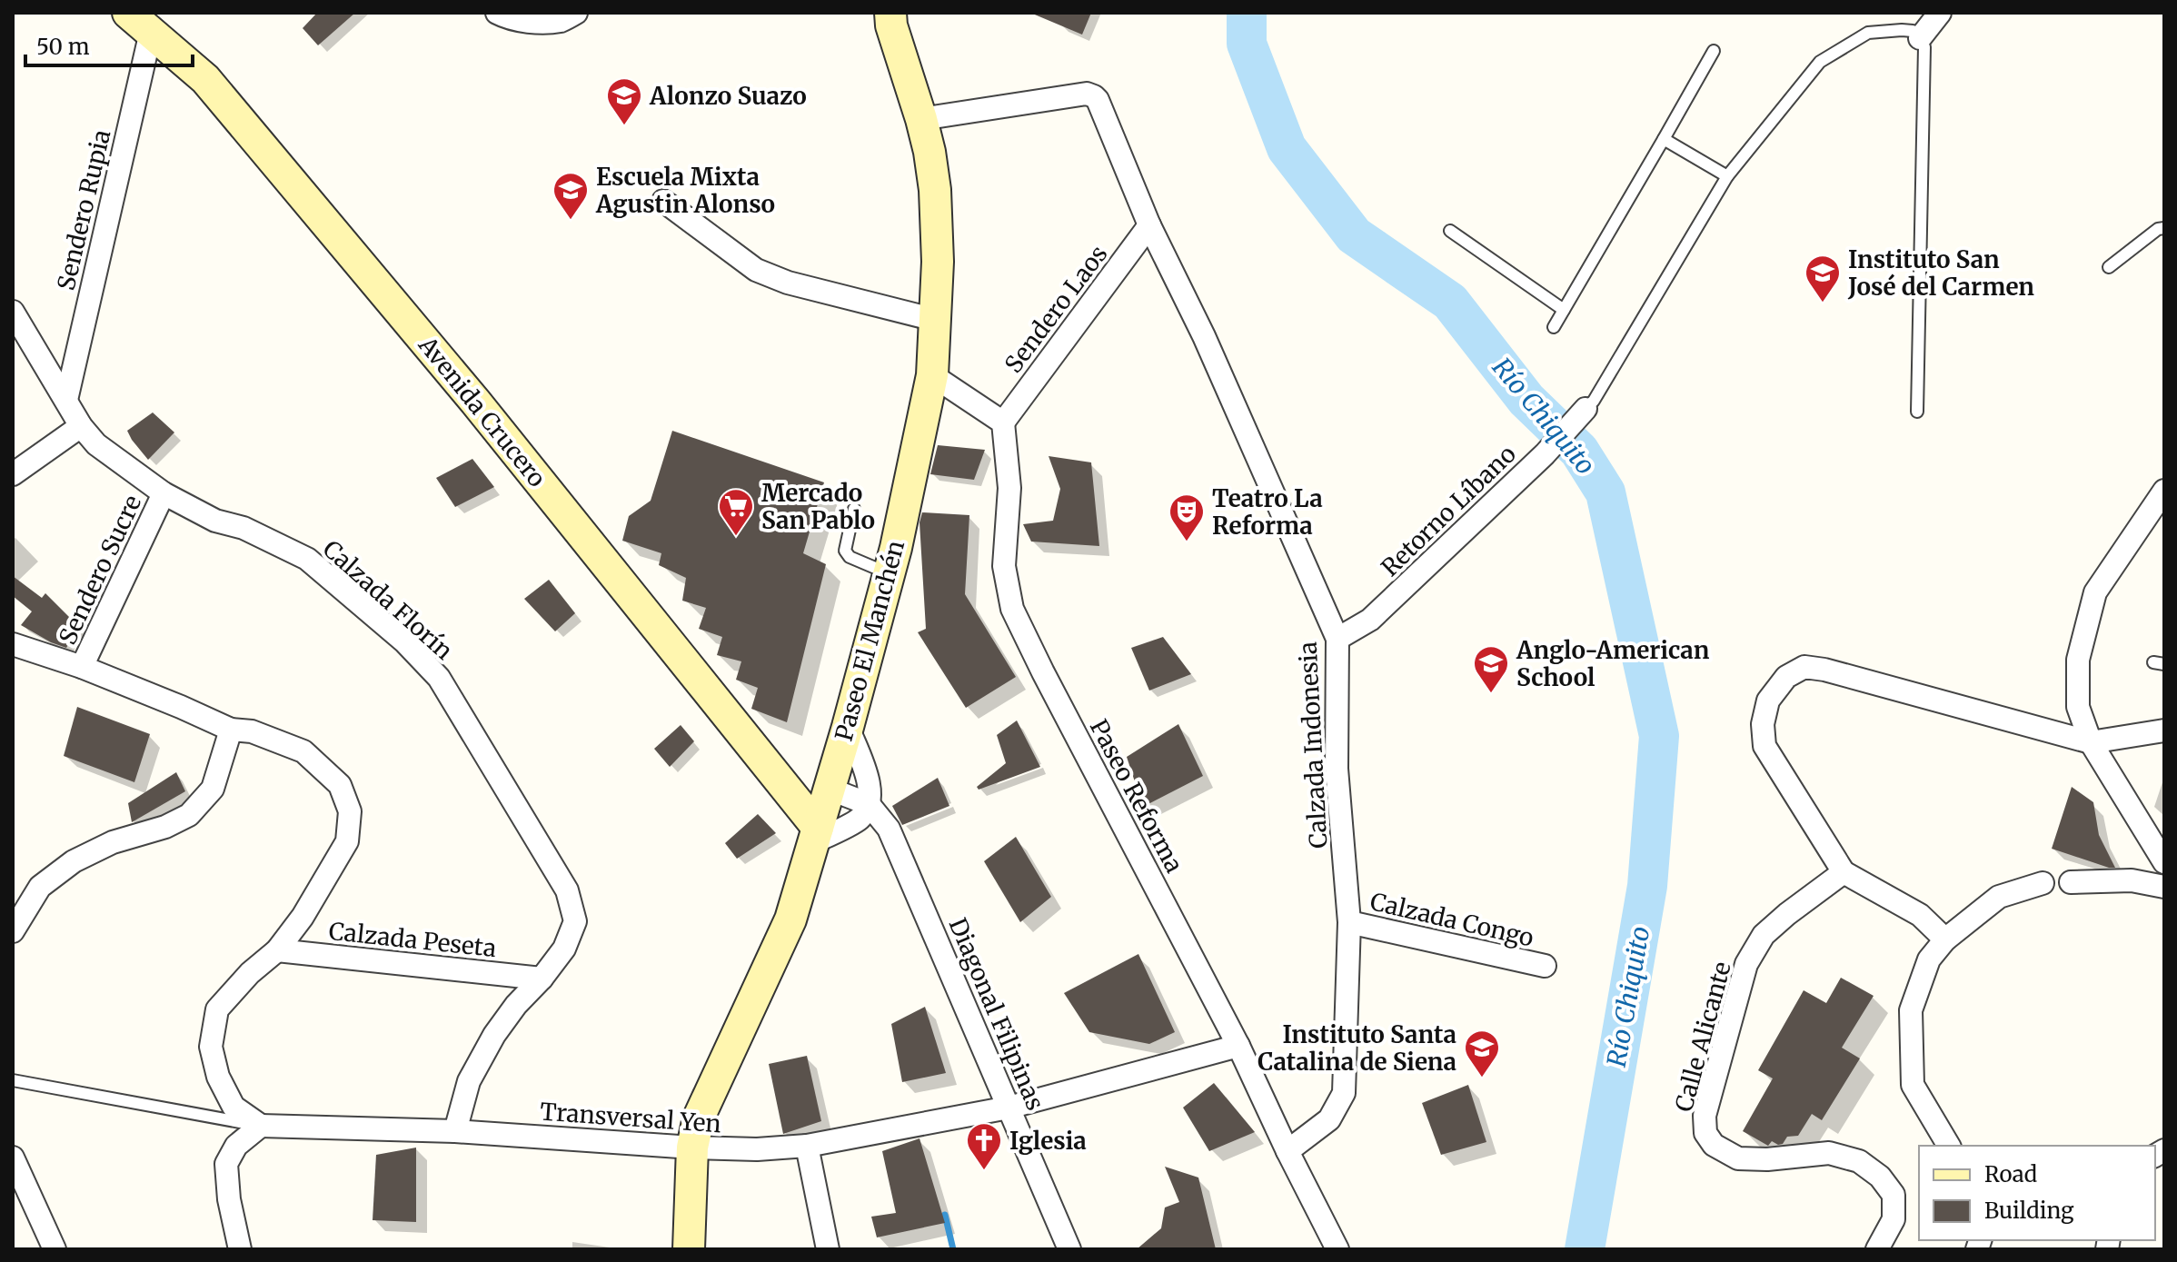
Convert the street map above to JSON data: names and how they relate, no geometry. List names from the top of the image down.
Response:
{
  "streets": {
    "street": [
      "Sendero Rupia",
      "Sendero Laos",
      "Avenida Crucero",
      "Retorno Líbano",
      "Sendero Sucre",
      "Calzada Florín",
      "Paseo El Manchén",
      "Calzada Indonesia",
      "Paseo Reforma",
      "Calzada Congo",
      "Calzada Peseta",
      "Diagonal Filipinas",
      "Calle Alicante",
      "Transversal Yen"
    ]
  },
  "crossings": [
    ["Sendero Rupia", "Avenida Crucero"],
    ["Sendero Rupia", "Calzada Florín"],
    ["Sendero Laos", "Calzada Indonesia"],
    ["Sendero Laos", "Paseo Reforma"],
    ["Avenida Crucero", "Paseo El Manchén"],
    ["Retorno Líbano", "Calzada Indonesia"],
    ["Sendero Sucre", "Calzada Florín"],
    ["Calzada Florín", "Calzada Peseta"],
    ["Calzada Florín", "Transversal Yen"],
    ["Paseo El Manchén", "Calzada Indonesia"],
    ["Paseo El Manchén", "Diagonal Filipinas"],
    ["Paseo El Manchén", "Transversal Yen"],
    ["Calzada Indonesia", "Paseo Reforma"],
    ["Calzada Indonesia", "Calzada Congo"],
    ["Paseo Reforma", "Transversal Yen"],
    ["Diagonal Filipinas", "Transversal Yen"]
  ],
  "water": ["Río Chiquito"],
  "places": {
    "school or university": [
      "Alonzo Suazo",
      "Escuela Mixta Agustin Alonso",
      "Instituto San José del Carmen",
      "Anglo-American School",
      "Instituto Santa Catalina de Siena"
    ],
    "supermarket": ["Mercado San Pablo"],
    "theatre": ["Teatro La Reforma"],
    "church": ["Iglesia"]
  },
  "legend": ["Road", "Building"],
  "scale_bar": "50 m"
}
